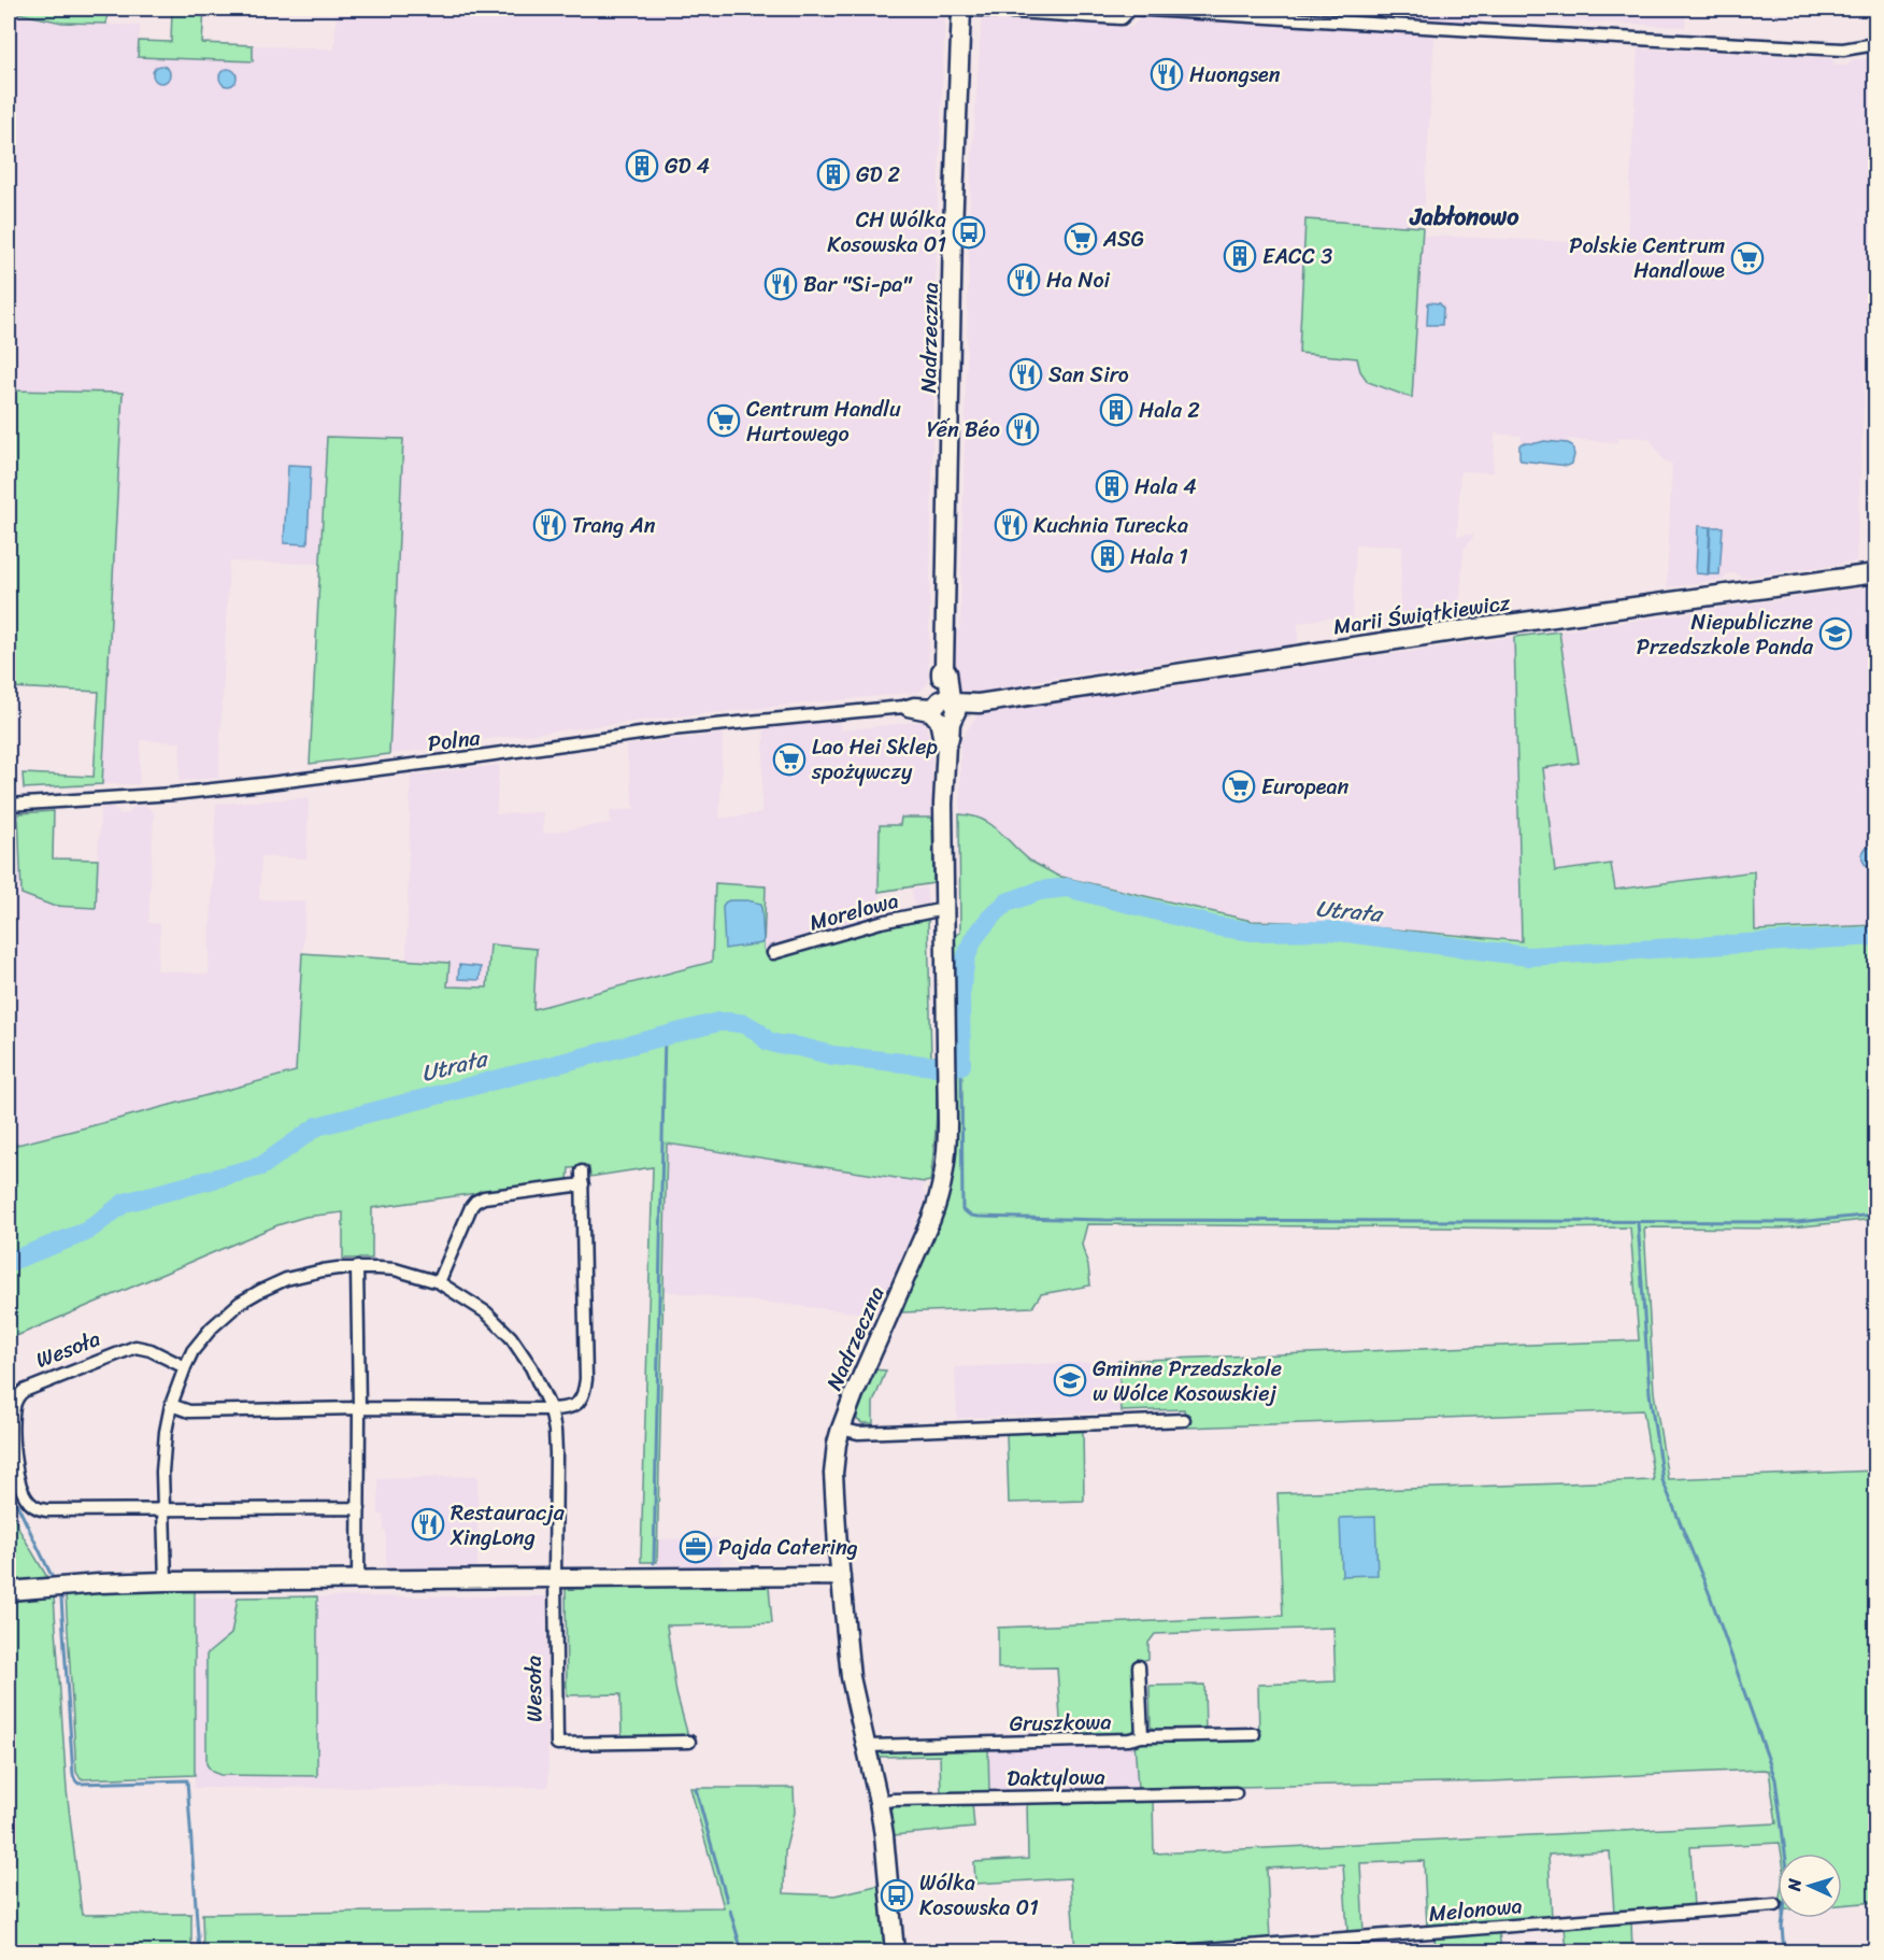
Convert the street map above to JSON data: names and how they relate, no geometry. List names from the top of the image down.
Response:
{
  "streets": {
    "street": [
      "Nadrzeczna",
      "Marii Świątkiewicz",
      "Polna",
      "Morelowa",
      "Wesoła",
      "Gruszkowa",
      "Daktylowa",
      "Melonowa"
    ]
  },
  "crossings": [
    ["Nadrzeczna", "Marii Świątkiewicz"],
    ["Nadrzeczna", "Polna"],
    ["Nadrzeczna", "Morelowa"],
    ["Nadrzeczna", "Gruszkowa"],
    ["Nadrzeczna", "Daktylowa"],
    ["Marii Świątkiewicz", "Polna"]
  ],
  "districts": ["Jabłonowo"],
  "water": ["Utrata"],
  "places": {
    "restaurant": [
      "Huongsen",
      "Ha Noi",
      "Bar \"Si-pa\"",
      "San Siro",
      "Yến Béo",
      "Trang An",
      "Kuchnia Turecka",
      "Restauracja XingLong"
    ],
    "building": [
      "GD 4",
      "GD 2",
      "EACC 3",
      "Hala 2",
      "Hala 4",
      "Hala 1"
    ],
    "bus stop": ["CH Wólka Kosowska 01", "Wólka Kosowska 01"],
    "supermarket": [
      "ASG",
      "Polskie Centrum Handlowe",
      "Centrum Handlu Hurtowego",
      "Lao Hei Sklep spożywczy",
      "European"
    ],
    "school or university": ["Niepubliczne Przedszkole Panda", "Gminne Przedszkole w Wólce Kosowskiej"],
    "office": ["Pajda Catering"]
  },
  "north": "left"
}
